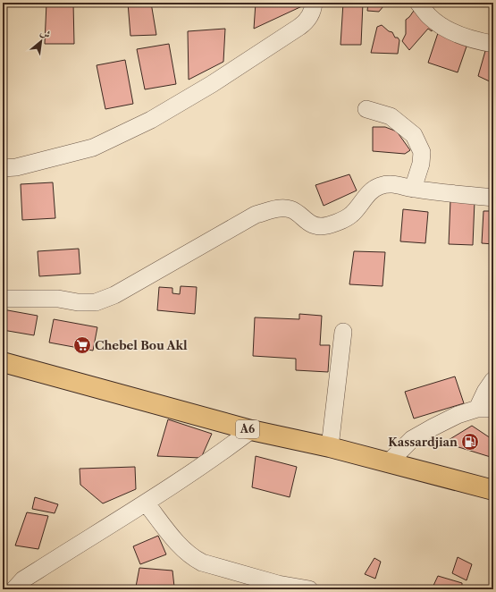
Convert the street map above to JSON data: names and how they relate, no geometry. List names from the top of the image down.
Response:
{
  "streets": {
    "highway": ["A6"]
  },
  "places": {
    "supermarket": ["Chebel Bou Akl"],
    "fuel station": ["Kassardjian"]
  },
  "north": "top right"
}
